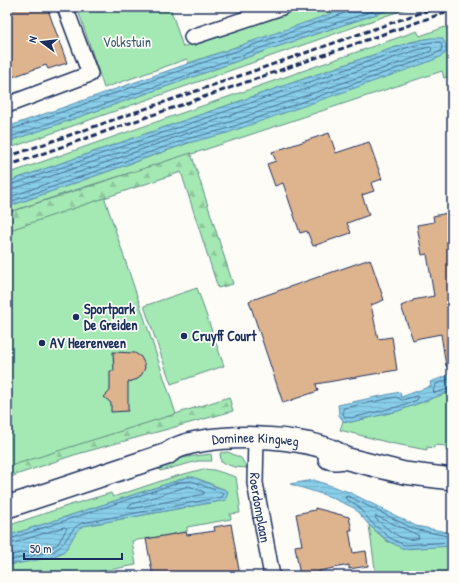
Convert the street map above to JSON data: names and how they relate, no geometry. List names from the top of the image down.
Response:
{
  "streets": {
    "main road": ["Dominee Kingweg"],
    "street": ["Roerdomplaan"]
  },
  "crossings": [
    ["Dominee Kingweg", "Roerdomplaan"]
  ],
  "parks": ["Volkstuin"],
  "places": ["Sportpark De Greiden", "Cruyff Court", "AV Heerenveen"],
  "scale_bar": "50 m",
  "north": "left"
}
